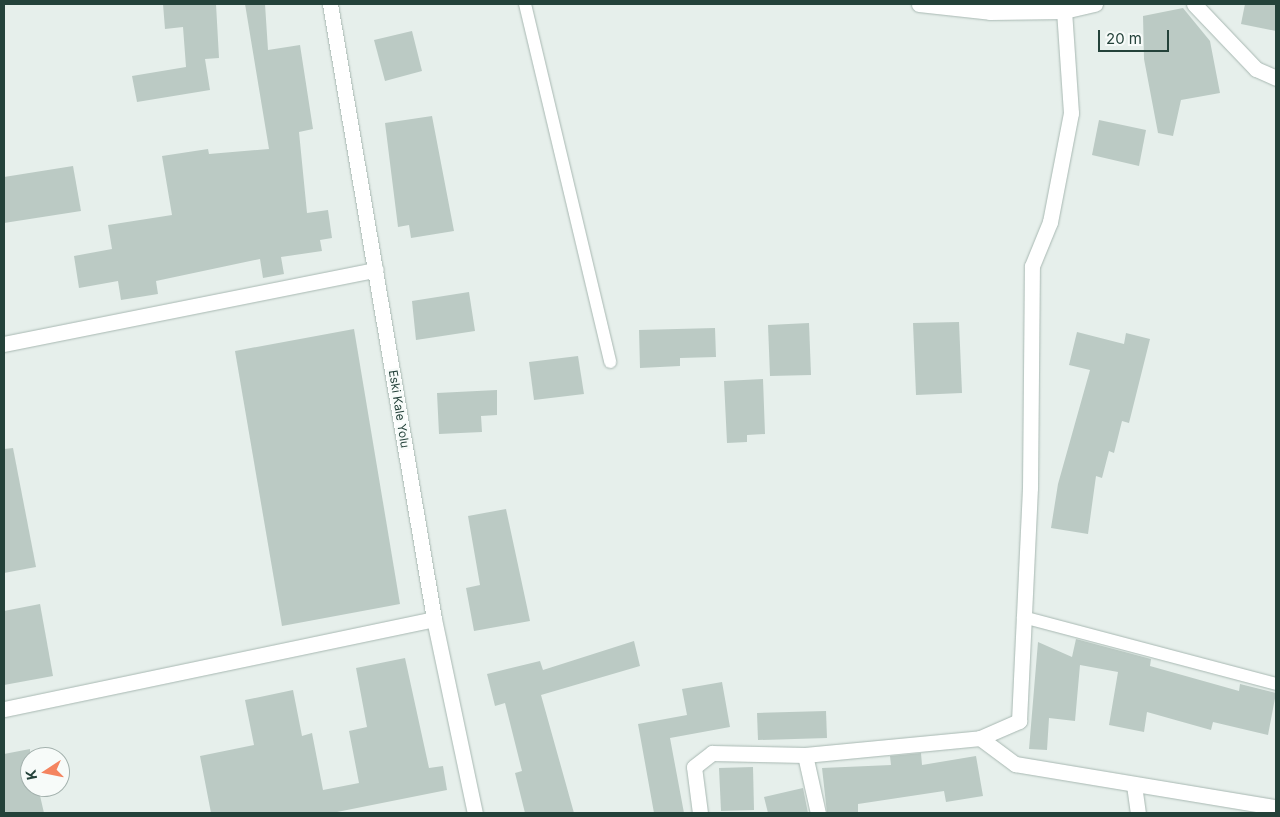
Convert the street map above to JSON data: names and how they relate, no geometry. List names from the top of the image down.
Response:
{
  "streets": {
    "street": ["Eski Kale Yolu"]
  },
  "scale_bar": "20 m",
  "north": "left"
}
